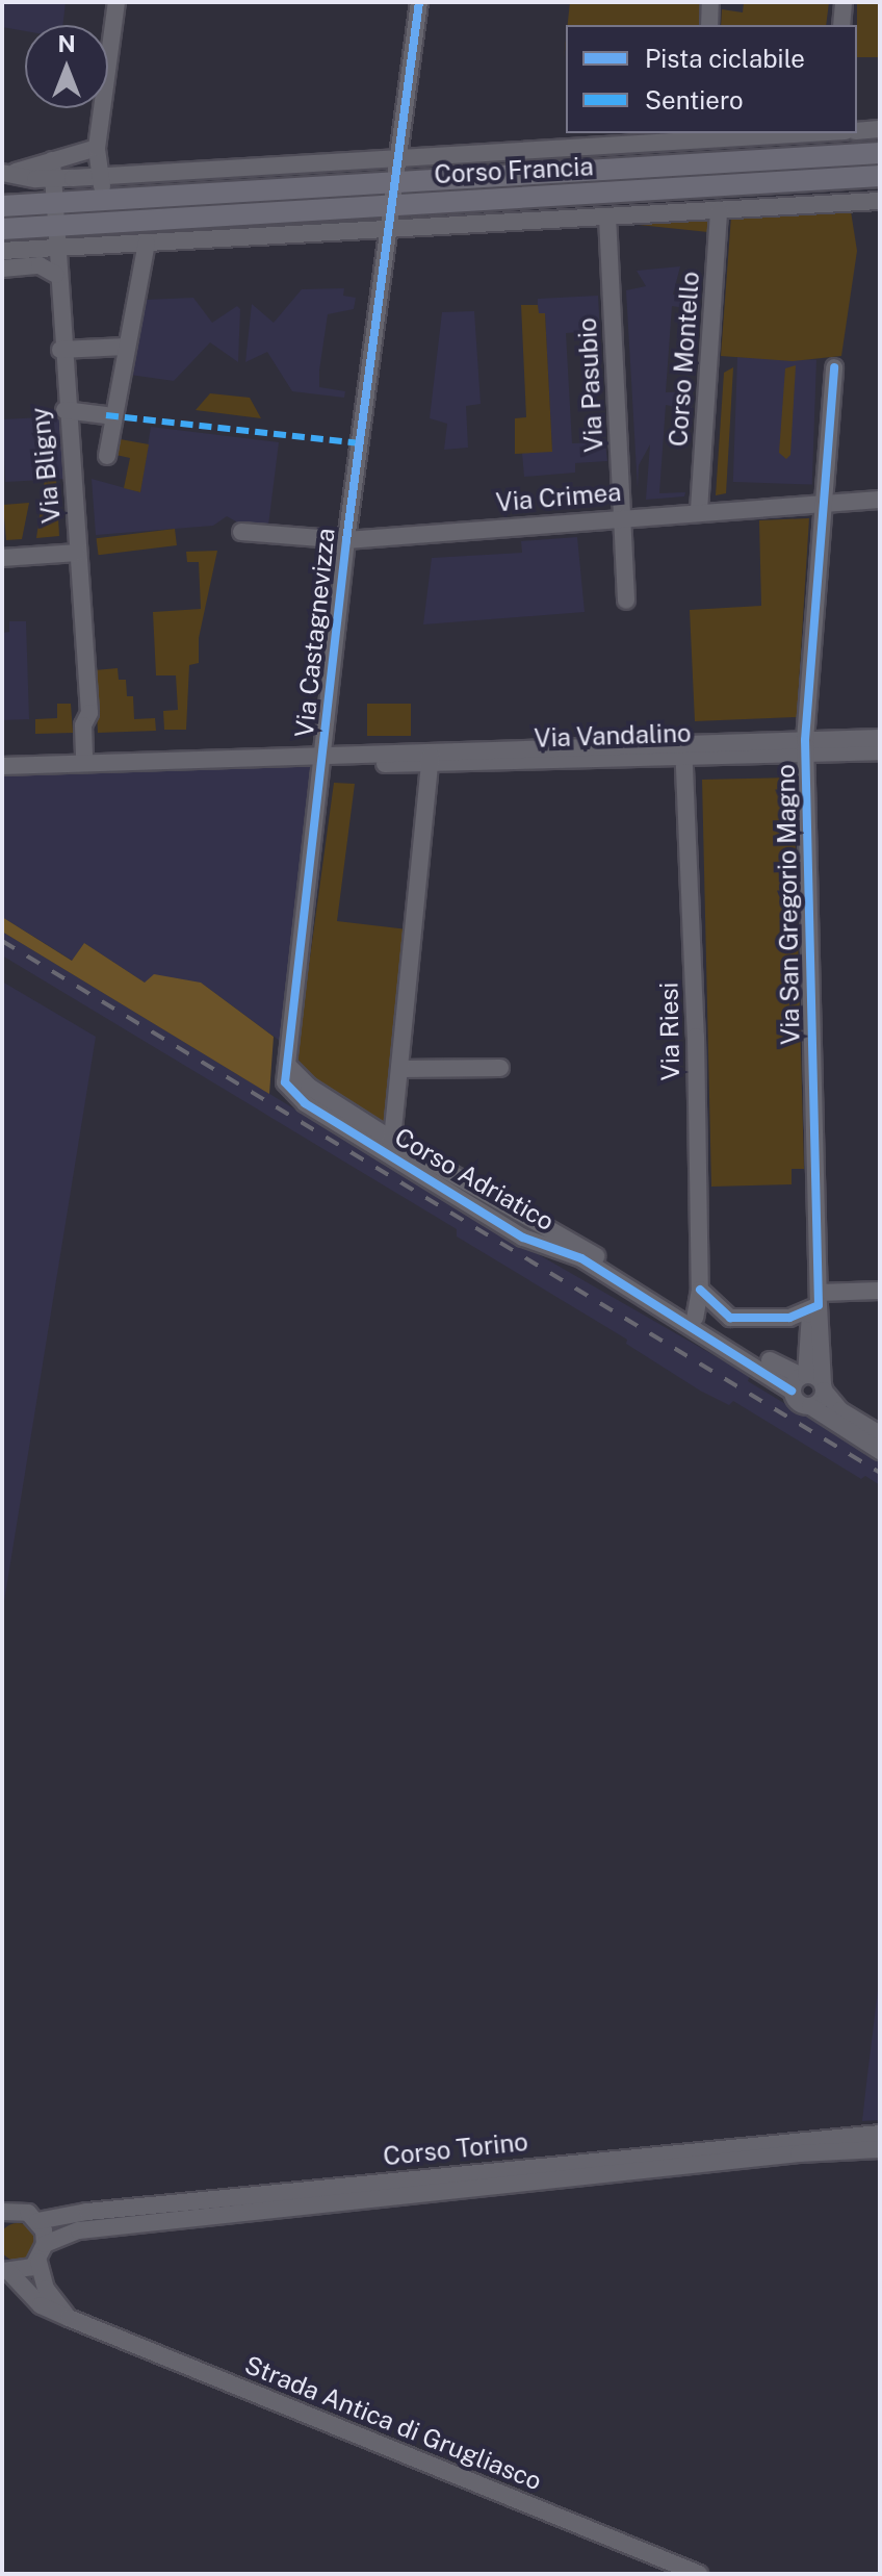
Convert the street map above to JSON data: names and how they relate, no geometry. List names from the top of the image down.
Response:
{
  "streets": {
    "main road": ["Corso Francia"],
    "street": [
      "Corso Montello",
      "Via Pasubio",
      "Via Bligny",
      "Via Crimea",
      "Via Castagnevizza",
      "Via Vandalino",
      "Via San Gregorio Magno",
      "Via Riesi",
      "Corso Adriatico",
      "Corso Torino",
      "Strada Antica di Grugliasco"
    ]
  },
  "crossings": [
    ["Corso Francia", "Corso Montello"],
    ["Corso Francia", "Via Pasubio"],
    ["Corso Francia", "Via Bligny"],
    ["Corso Francia", "Via Castagnevizza"],
    ["Corso Montello", "Via Crimea"],
    ["Via Pasubio", "Via Crimea"],
    ["Via Bligny", "Via Vandalino"],
    ["Via Crimea", "Via Castagnevizza"],
    ["Via Crimea", "Via San Gregorio Magno"],
    ["Via Castagnevizza", "Via Vandalino"],
    ["Via Castagnevizza", "Corso Adriatico"],
    ["Via Vandalino", "Via San Gregorio Magno"],
    ["Via Vandalino", "Via Riesi"],
    ["Via Vandalino", "Corso Adriatico"],
    ["Via San Gregorio Magno", "Corso Adriatico"],
    ["Via Riesi", "Corso Adriatico"]
  ],
  "legend": ["Pista ciclabile", "Sentiero"],
  "north": "top"
}
